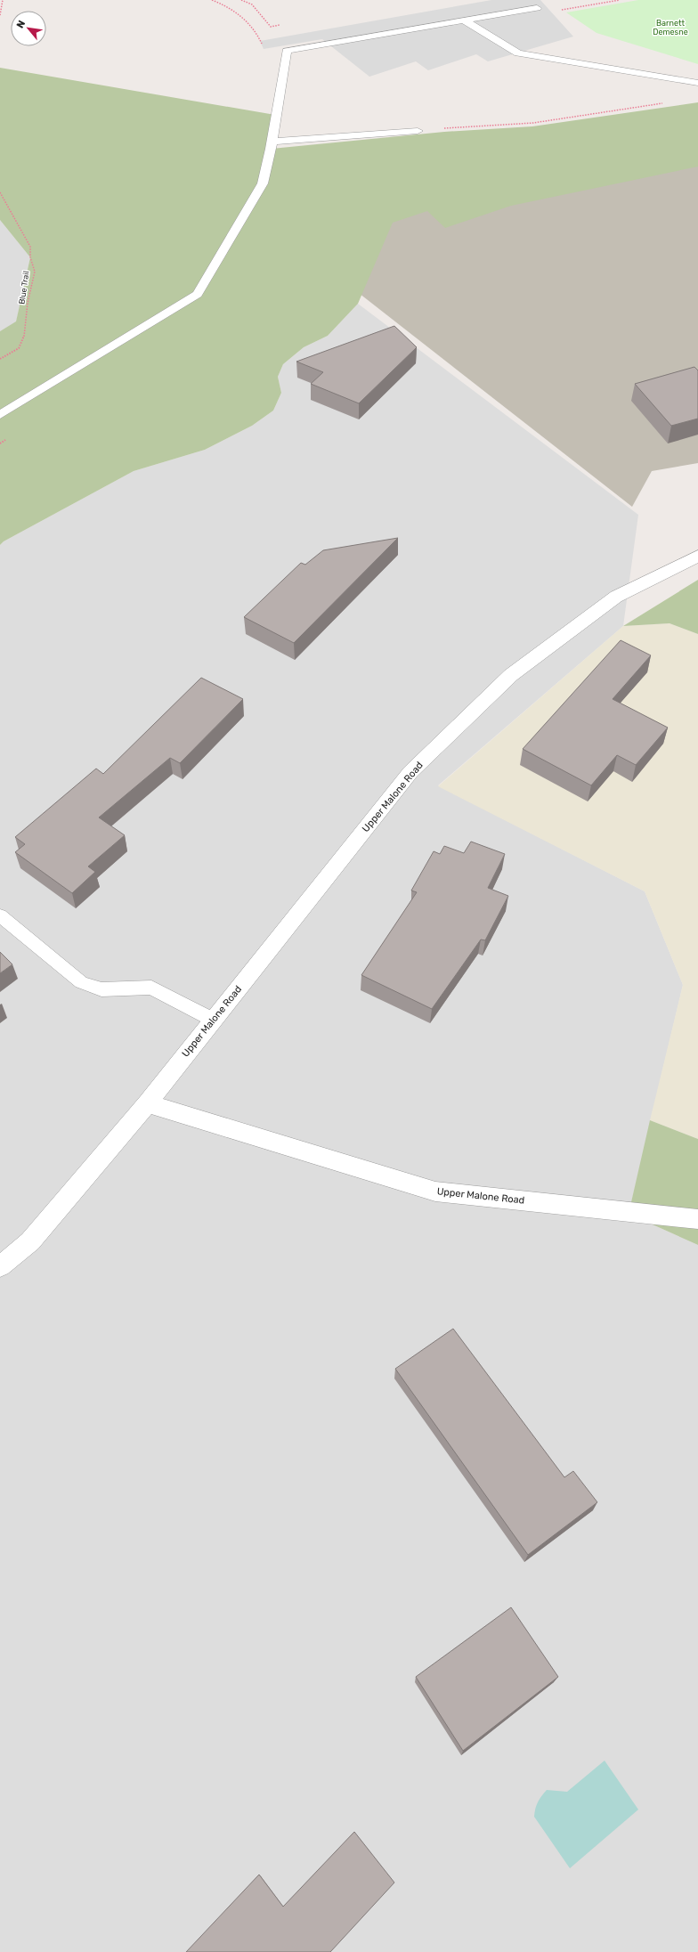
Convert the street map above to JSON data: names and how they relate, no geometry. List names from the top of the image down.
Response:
{
  "streets": {
    "street": ["Upper Malone Road"],
    "path": ["Blue Trail"]
  },
  "parks": ["Barnett Demesne"],
  "north": "top left"
}
